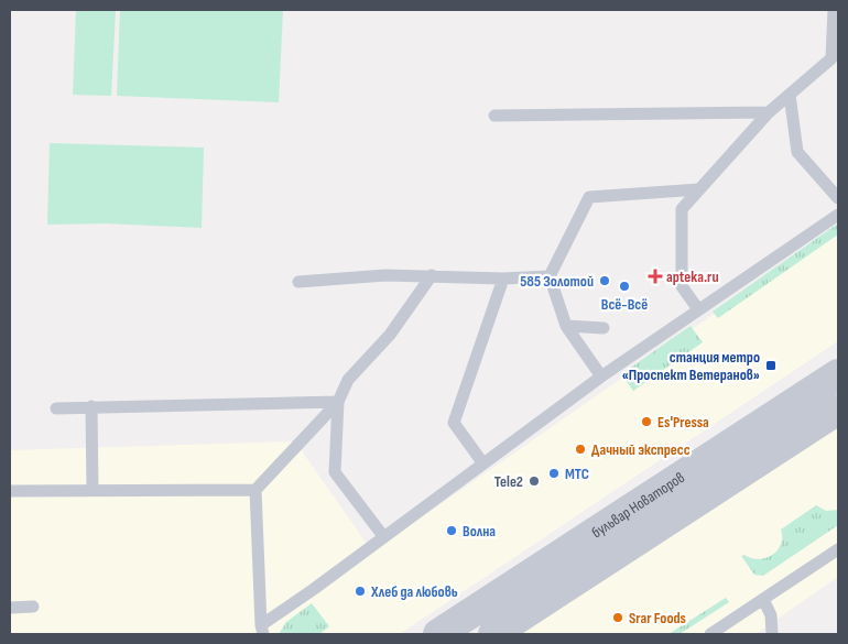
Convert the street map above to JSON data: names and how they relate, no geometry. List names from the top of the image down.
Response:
{
  "streets": {
    "street": ["бульвар Новаторов"]
  },
  "places": {
    "health": ["apteka.ru"],
    "other": [
      "585 Золотой",
      "Всё-Всё",
      "Es'Pressa",
      "Дачный экспресс",
      "МТС",
      "Tele2",
      "Волна",
      "Хлеб да любовь",
      "Srar Foods"
    ],
    "transit": ["станция метро «Проспект Ветеранов»"]
  }
}
